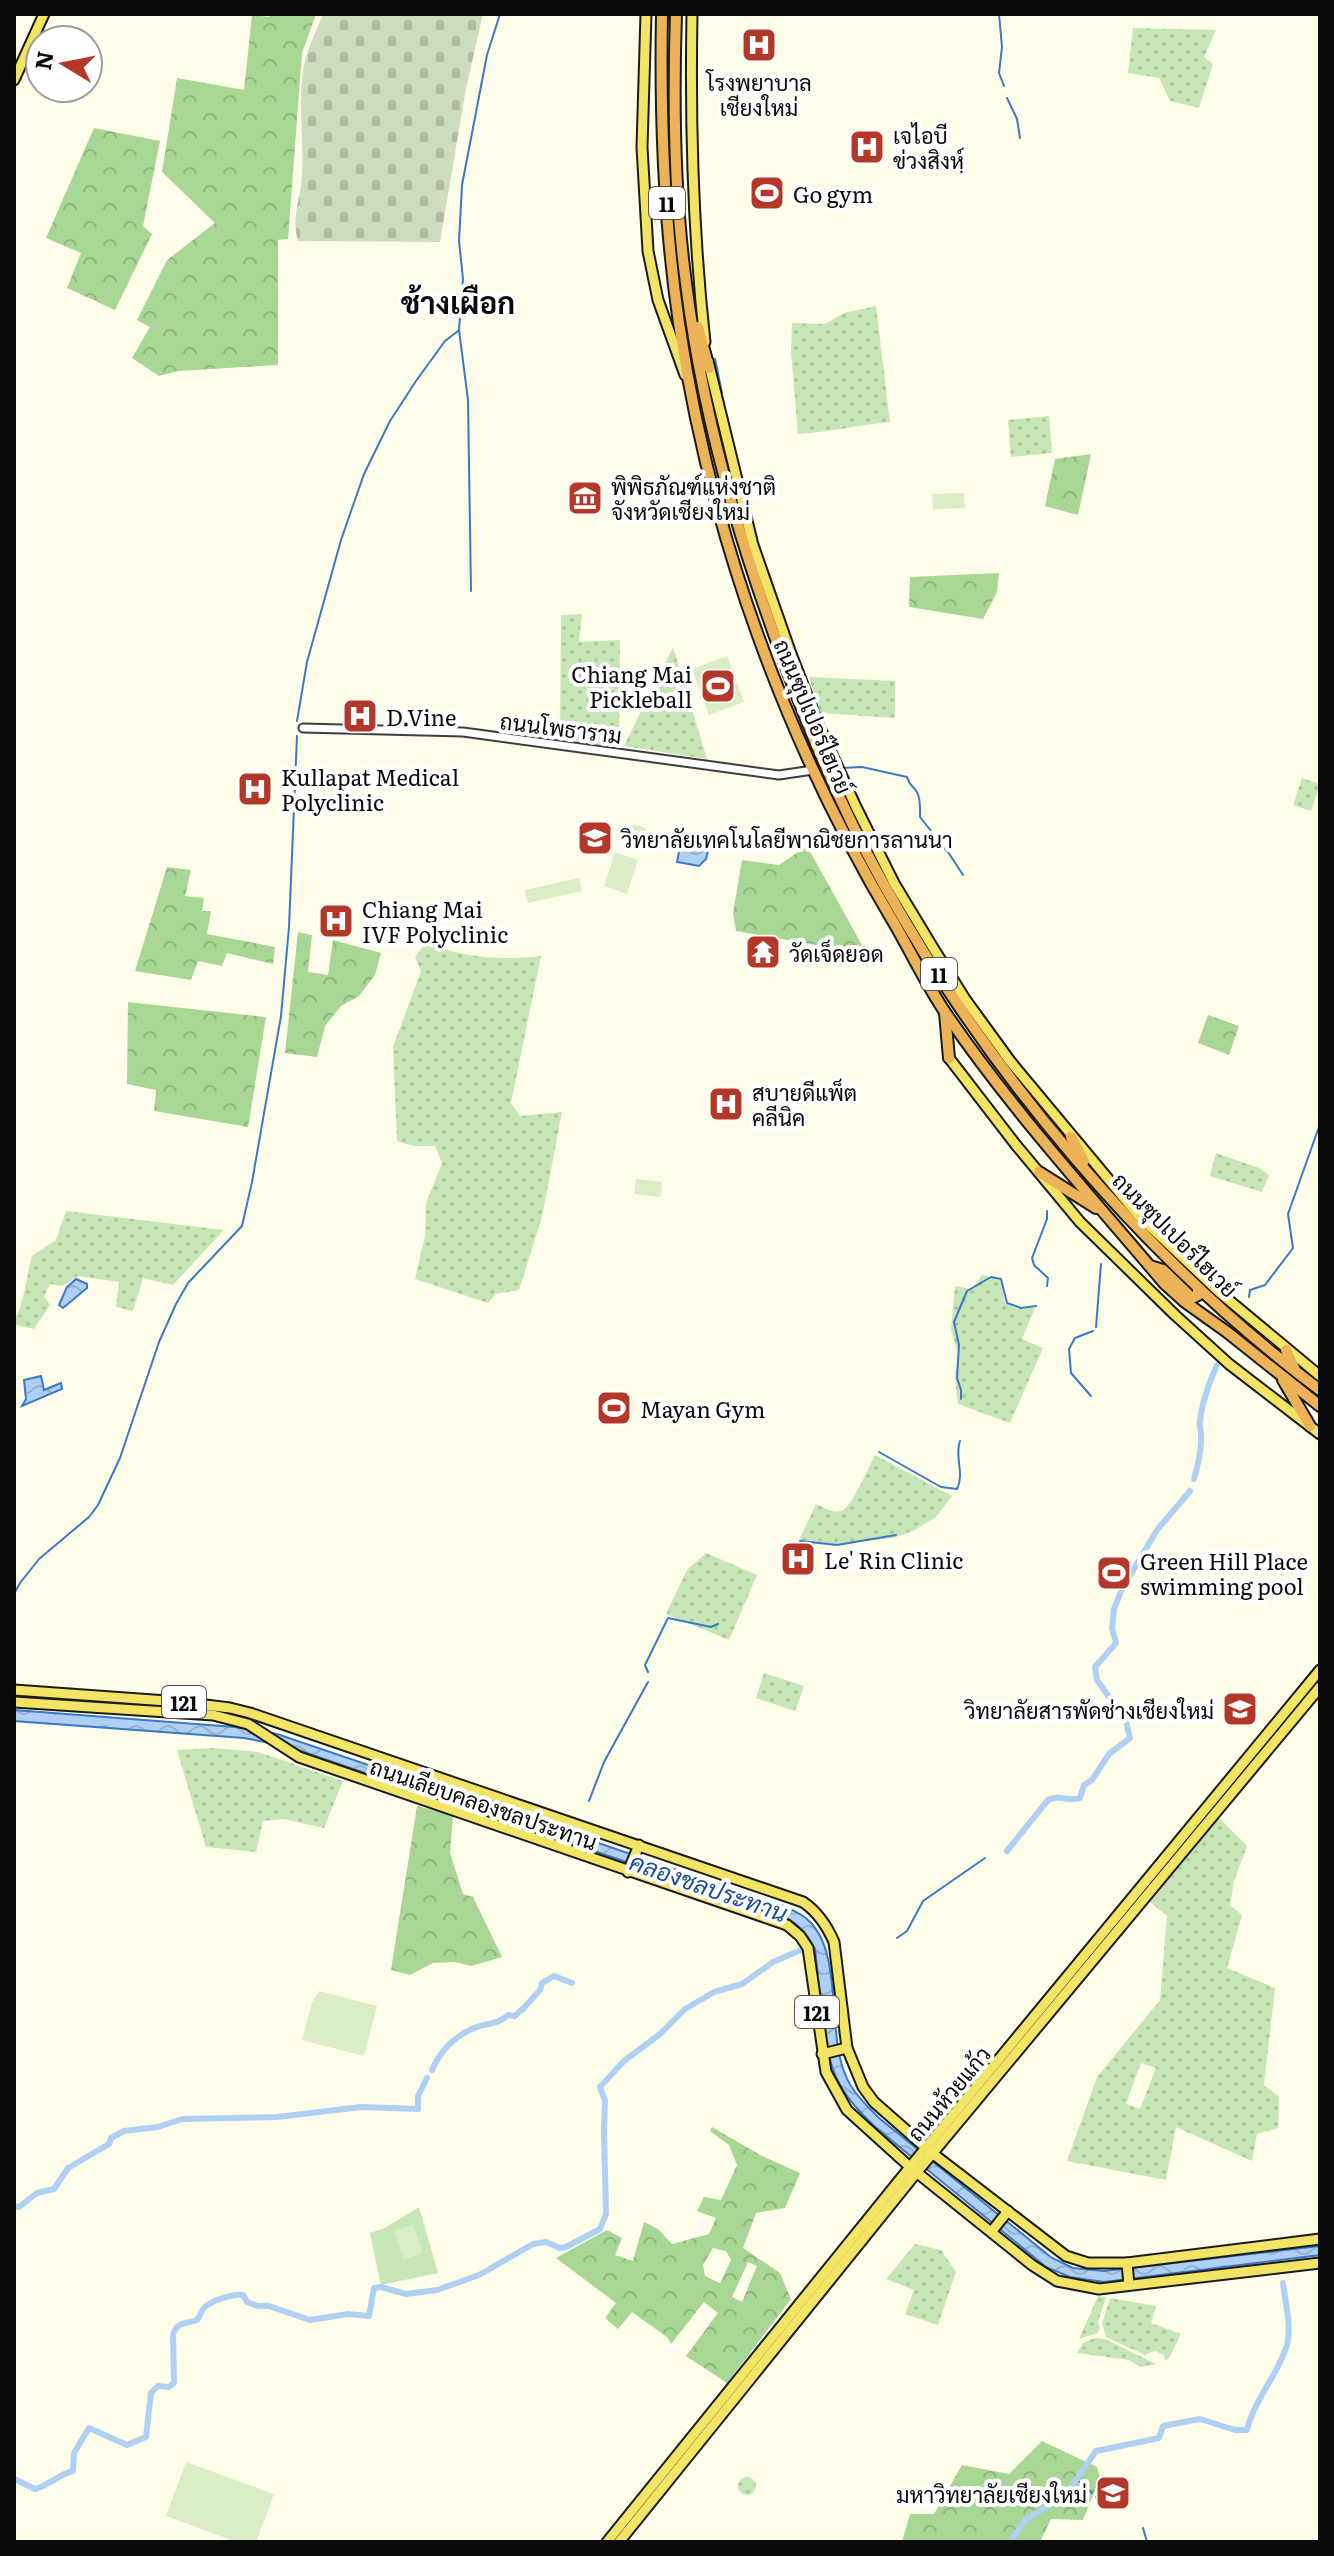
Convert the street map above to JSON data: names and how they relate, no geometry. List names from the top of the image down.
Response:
{
  "streets": {
    "highway": ["11", "ถนนซุปเปอร์ไฮเวย์"],
    "main road": ["121", "ถนนเลียบคลองชลประทาน", "ถนนห้วยแก้ว"],
    "street": ["ถนนโพธาราม"]
  },
  "crossings": [
    ["ถนนซุปเปอร์ไฮเวย์", "ถนนโพธาราม"],
    ["ถนนเลียบคลองชลประทาน", "ถนนห้วยแก้ว"]
  ],
  "districts": ["ช้างเผือก"],
  "water": ["คลองชลประทาน"],
  "places": {
    "hospital": [
      "โรงพยาบาล เชียงใหม่",
      "เจไอบี ข่วงสิงหฺ์",
      "D.Vine",
      "Kullapat Medical Polyclinic",
      "Chiang Mai IVF Polyclinic",
      "สบายดีแพ็ต คลีนิค",
      "Le' Rin Clinic"
    ],
    "sports": [
      "Go gym",
      "Chiang Mai Pickleball",
      "Mayan Gym",
      "Green Hill Place swimming pool"
    ],
    "museum": ["พิพิธภัณฑ์แห่งชาติ จังหวัดเชียงใหม่"],
    "school or university": ["วิทยาลัยเทคโนโลยีพาณิชยการลานนา", "วิทยาลัยสารพัดช่างเชียงใหม่", "มหาวิทยาลัยเชียงใหม่"],
    "temple": ["วัดเจ็ดยอด"]
  },
  "north": "left"
}
